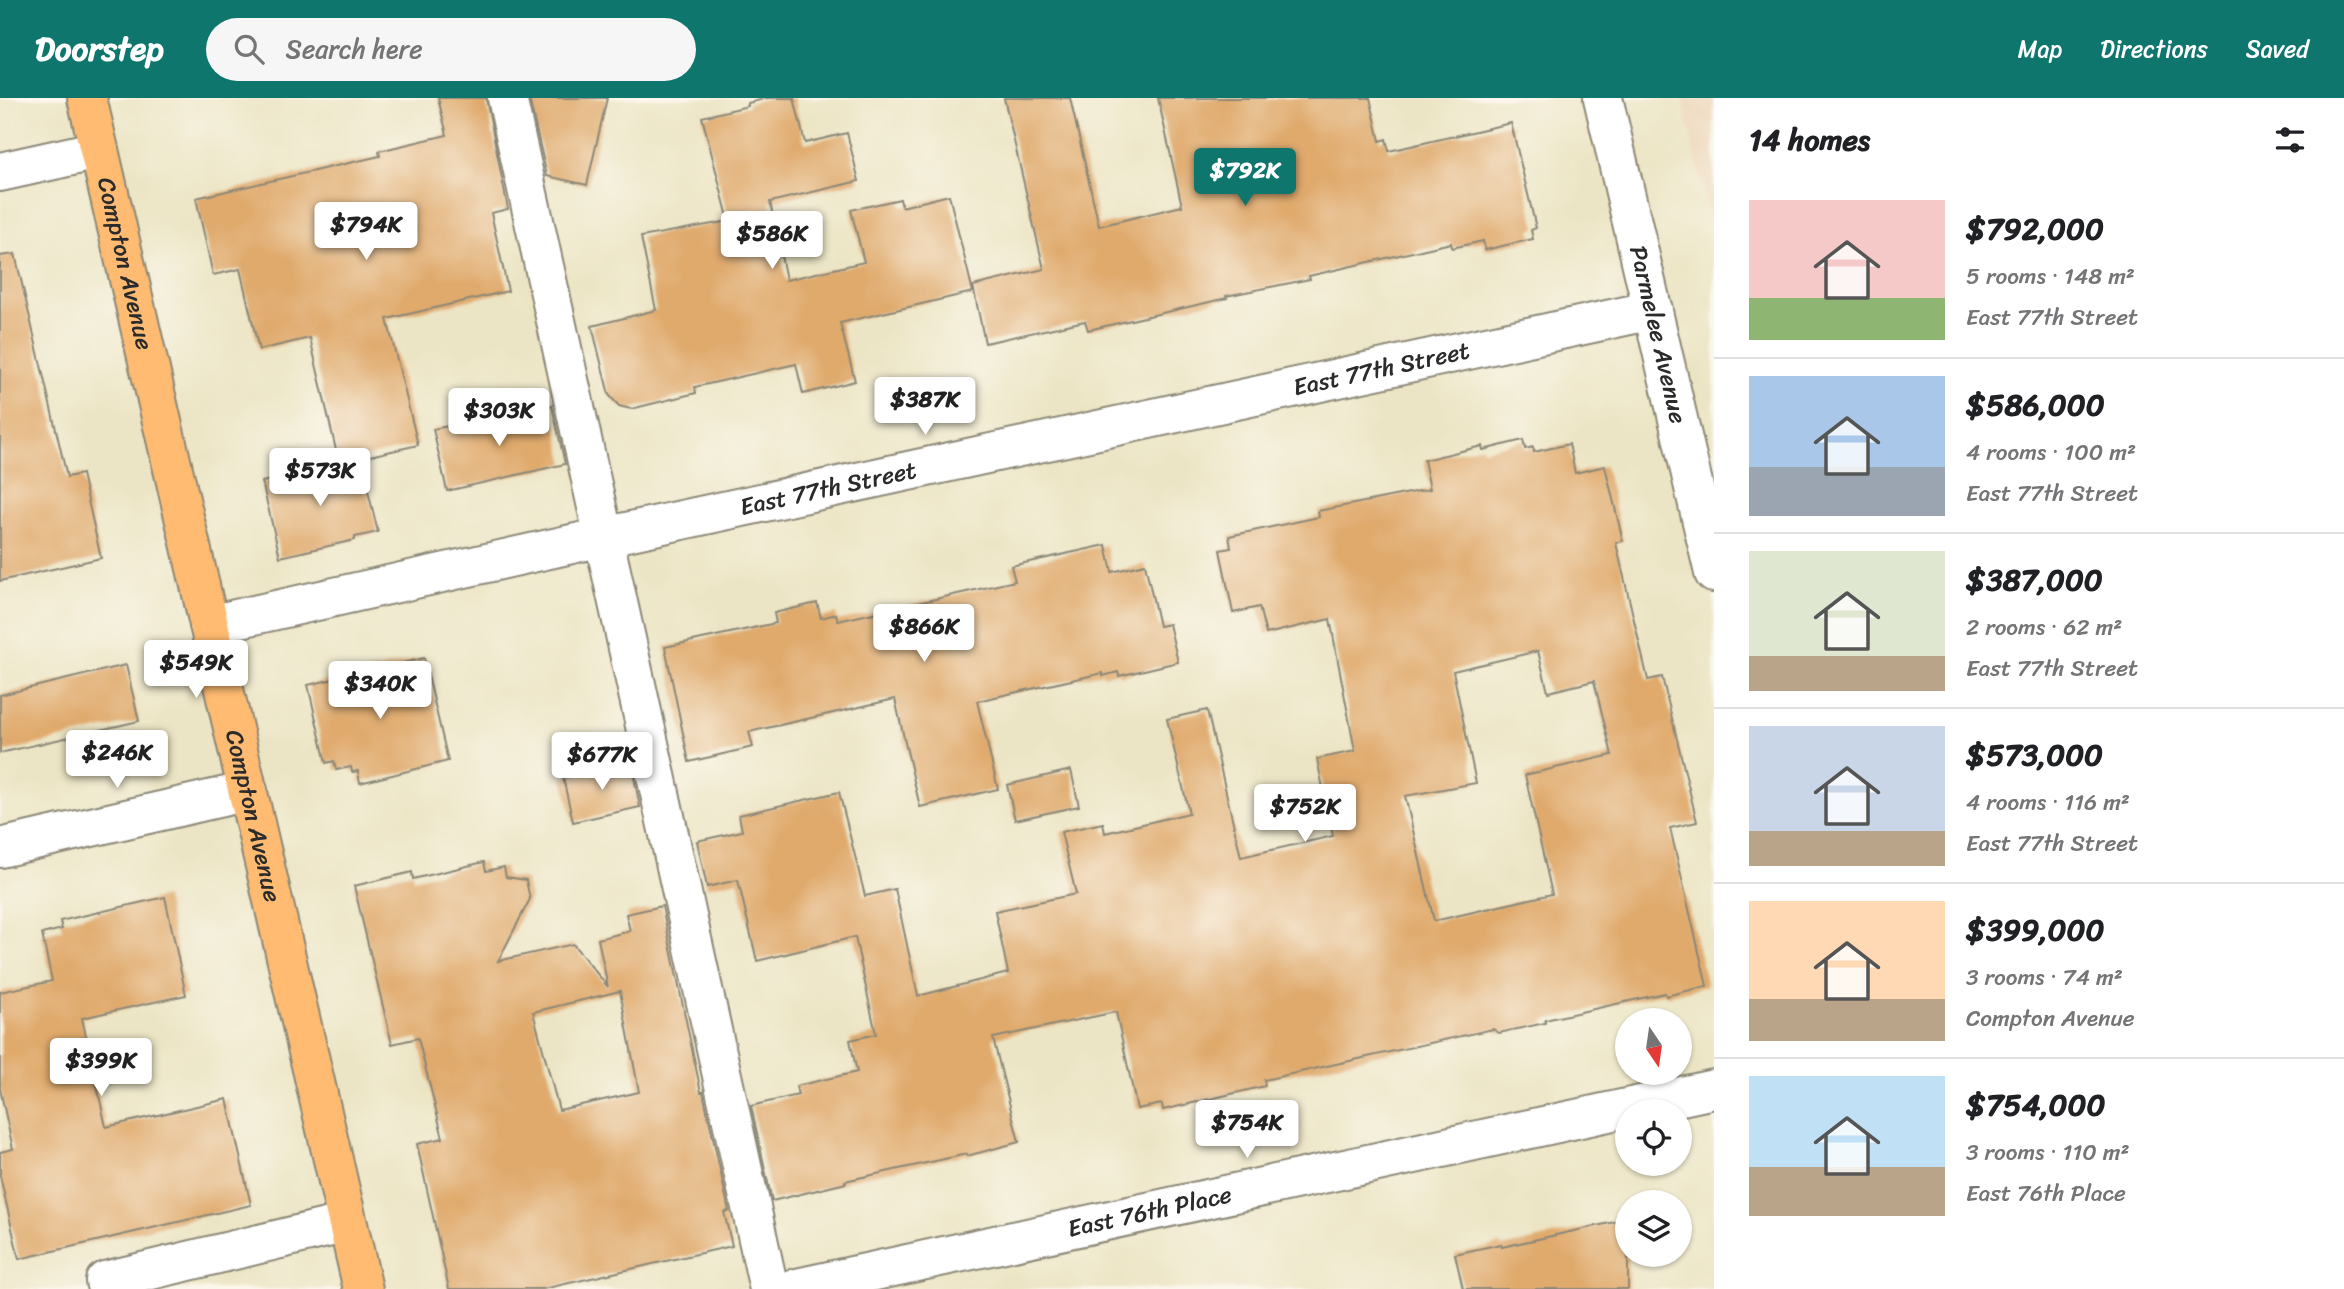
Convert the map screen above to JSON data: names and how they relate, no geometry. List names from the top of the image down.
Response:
{
  "streets": {
    "main road": ["Compton Avenue"],
    "street": ["Parmelee Avenue", "East 77th Street", "East 76th Place"]
  },
  "crossings": [
    ["Compton Avenue", "East 77th Street"],
    ["Parmelee Avenue", "East 77th Street"]
  ],
  "north": "bottom",
  "page": {
    "header": "Doorstep",
    "search": "Search here",
    "nav": ["Map", "Directions", "Saved"],
    "heading": "14 homes",
    "price": [
      "$792K",
      "$794K",
      "$586K",
      "$387K",
      "$303K",
      "$573K",
      "$866K",
      "$549K",
      "$340K",
      "$246K",
      "$677K",
      "$752K",
      "$399K",
      "$754K"
    ],
    "list": [
      {
        "name": "$792,000",
        "note": "5 rooms · 148 m² · East 77th Street"
      },
      {
        "name": "$586,000",
        "note": "4 rooms · 100 m² · East 77th Street"
      },
      {
        "name": "$387,000",
        "note": "2 rooms · 62 m² · East 77th Street"
      },
      {
        "name": "$573,000",
        "note": "4 rooms · 116 m² · East 77th Street"
      },
      {
        "name": "$399,000",
        "note": "3 rooms · 74 m² · Compton Avenue"
      },
      {
        "name": "$754,000",
        "note": "3 rooms · 110 m² · East 76th Place"
      }
    ]
  }
}
